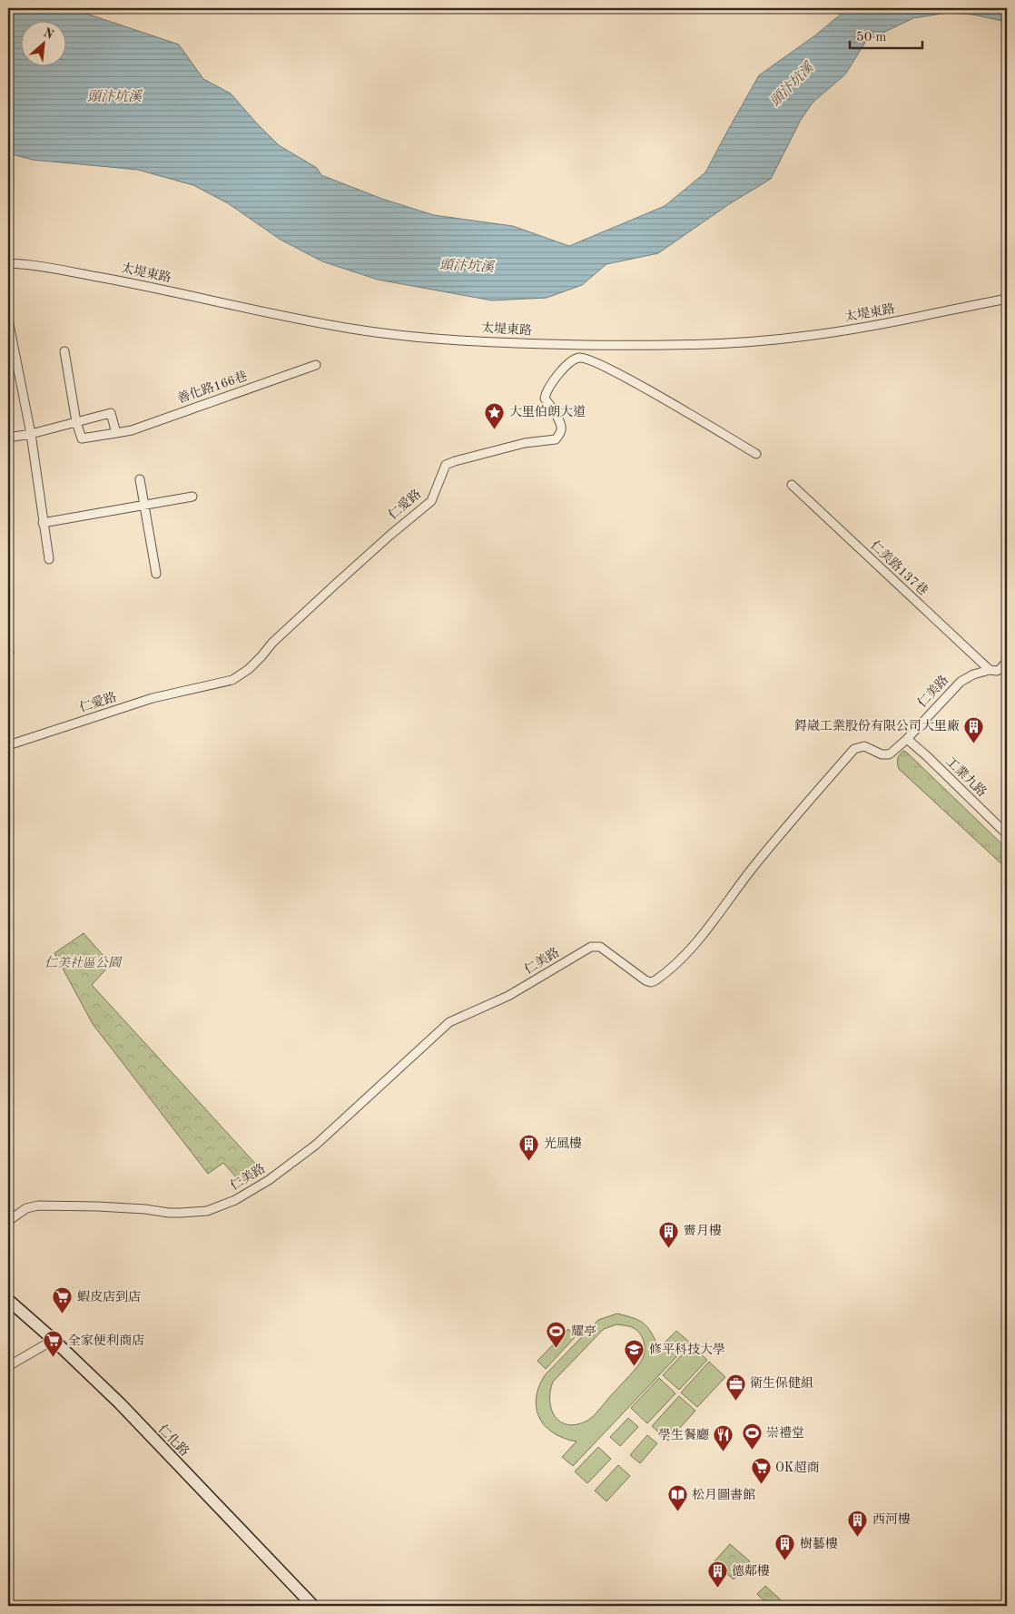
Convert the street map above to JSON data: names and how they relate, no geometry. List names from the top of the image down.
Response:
{
  "streets": {
    "main road": ["仁化路"],
    "street": [
      "太堤東路",
      "善化路166巷",
      "仁愛路",
      "仁美路137巷",
      "仁美路",
      "工業九路"
    ]
  },
  "crossings": [
    ["仁美路137巷", "仁美路"],
    ["仁美路", "工業九路"]
  ],
  "water": ["頭汴坑溪"],
  "parks": ["仁美社區公園"],
  "places": {
    "place": ["大里伯朗大道"],
    "building": [
      "鍀崴工業股份有限公司大里廠",
      "光風樓",
      "霽月樓",
      "西河樓",
      "樹藝樓",
      "德鄰樓"
    ],
    "supermarket": ["蝦皮店到店", "全家便利商店", "OK超商"],
    "sports": ["耀亭", "崇禮堂"],
    "school or university": ["修平科技大學"],
    "office": ["衛生保健組"],
    "restaurant": ["學生餐廳"],
    "library": ["松月圖書館"]
  },
  "scale_bar": "50 m",
  "north": "top right"
}
